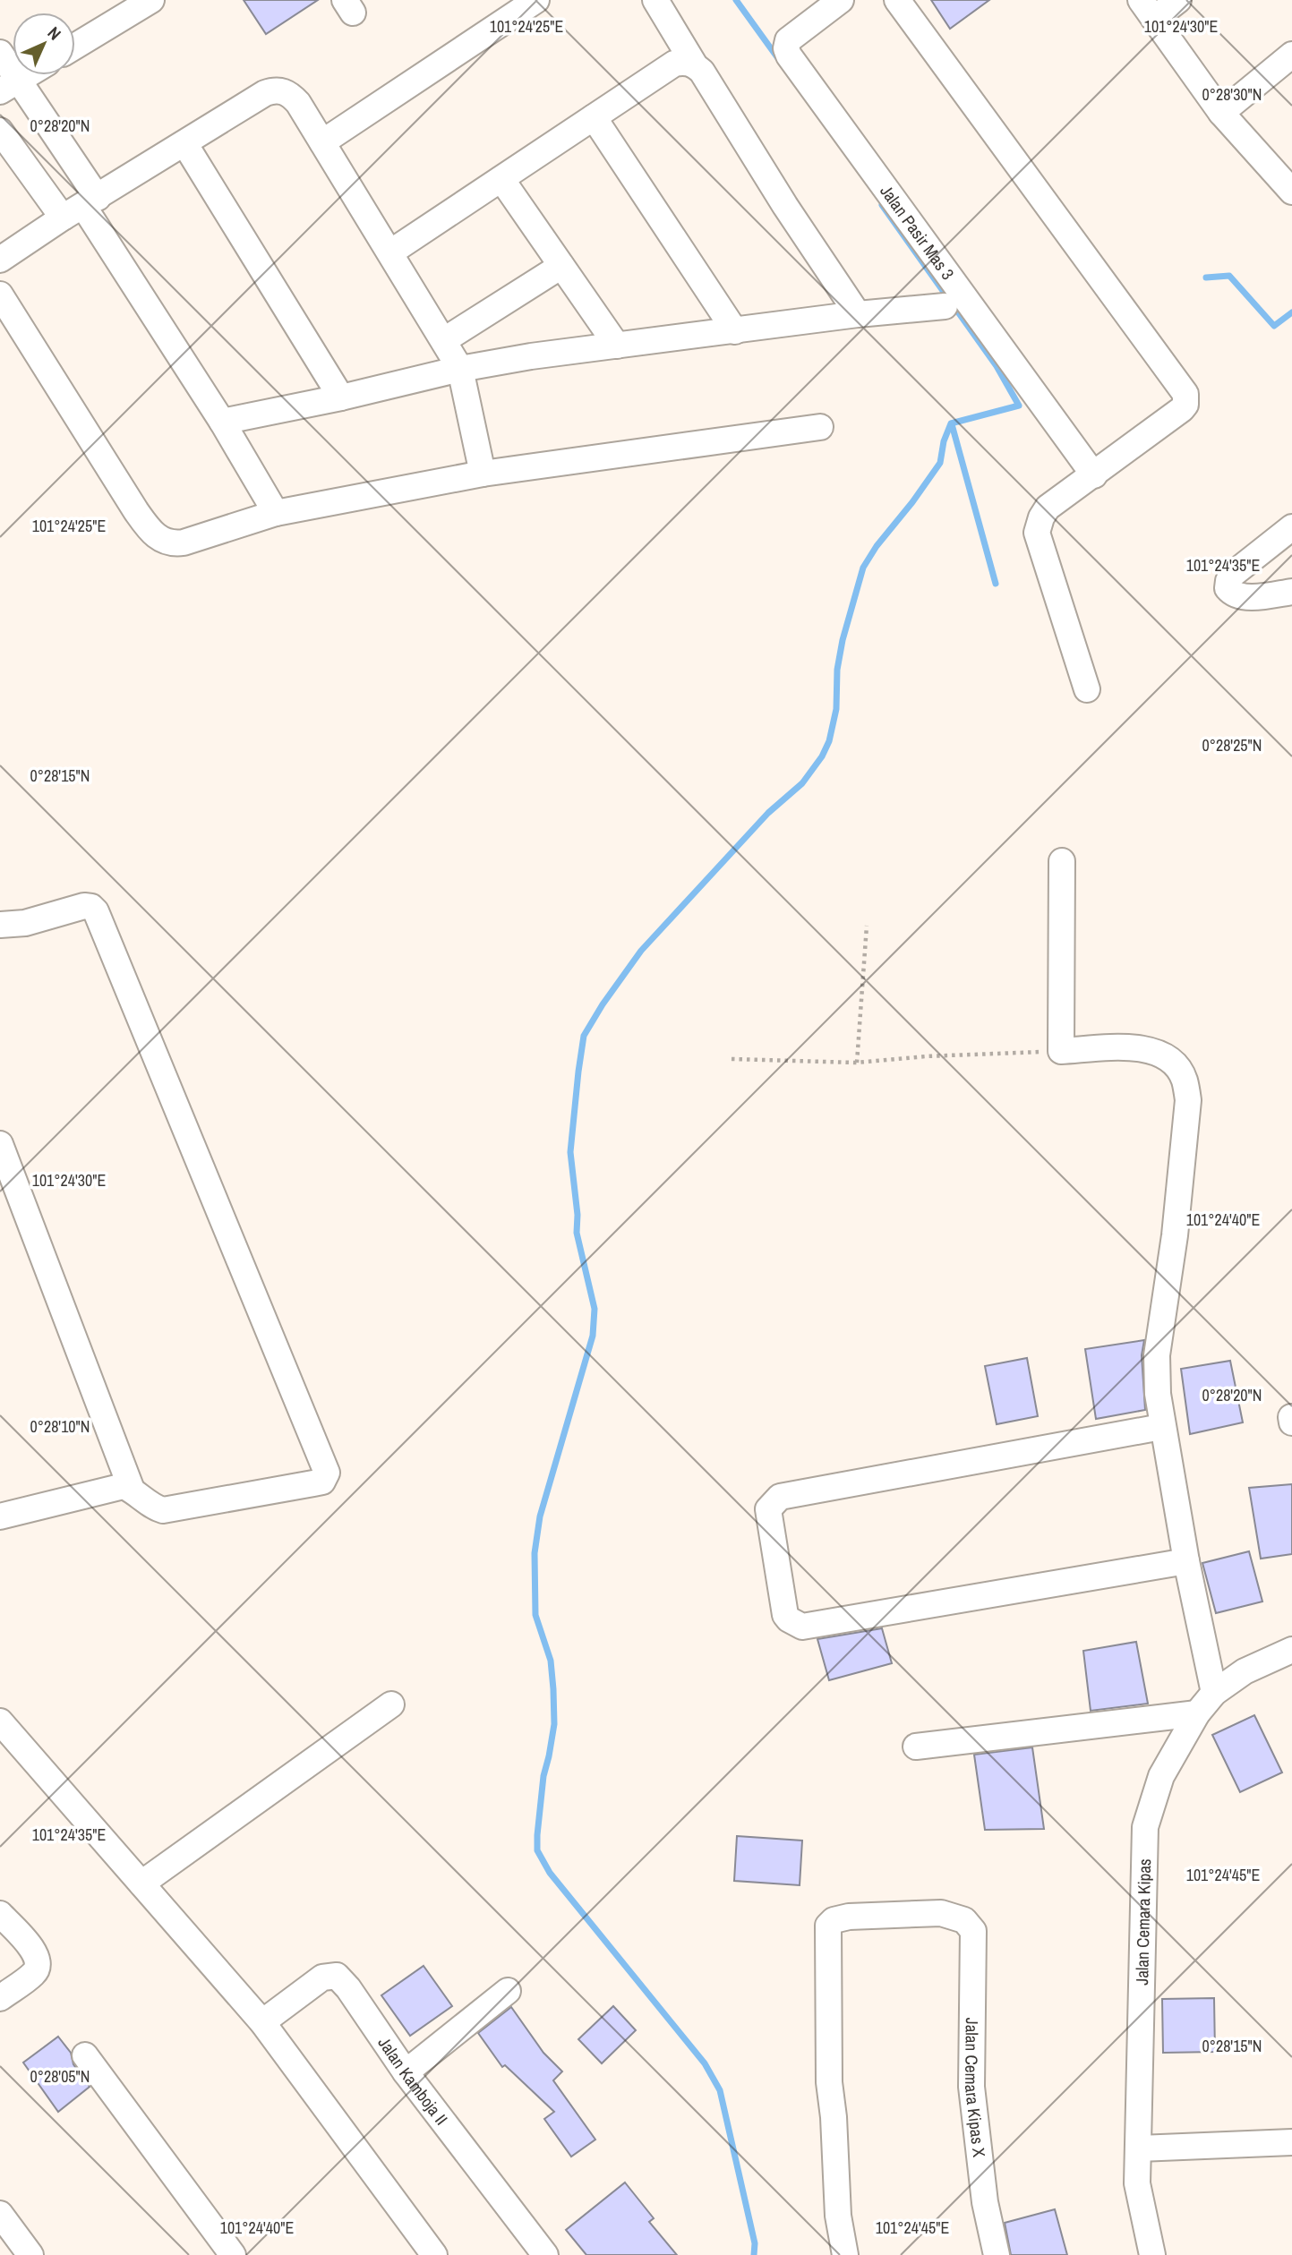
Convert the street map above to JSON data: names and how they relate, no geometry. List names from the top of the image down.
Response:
{
  "streets": {
    "street": [
      "Jalan Pasir Mas 3",
      "Jalan Cemara Kipas",
      "Jalan Kamboja II",
      "Jalan Cemara Kipas X"
    ]
  },
  "north": "top right",
  "coordinates": [
    "101°24'25\"E",
    "101°24'30\"E",
    "0°28'30\"N",
    "0°28'20\"N",
    "101°24'35\"E",
    "0°28'25\"N",
    "0°28'15\"N",
    "101°24'40\"E",
    "0°28'10\"N",
    "101°24'45\"E",
    "0°28'05\"N"
  ]
}
